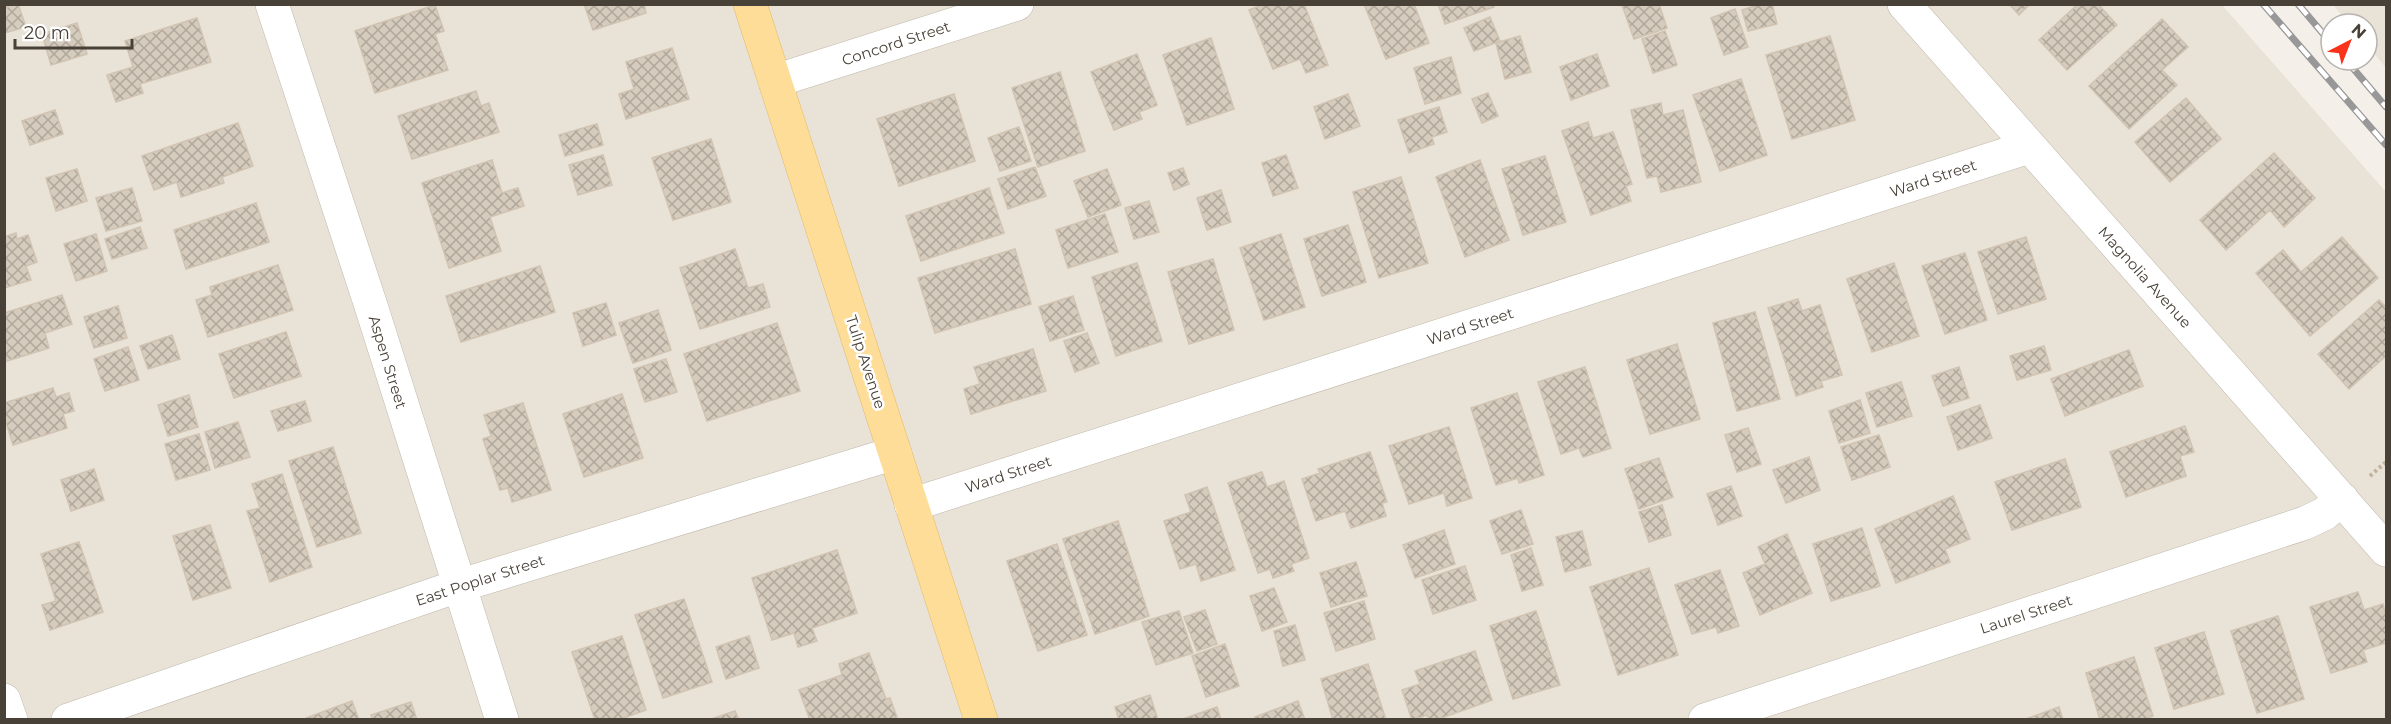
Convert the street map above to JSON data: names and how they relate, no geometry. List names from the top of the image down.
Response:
{
  "streets": {
    "main road": ["Tulip Avenue"],
    "street": [
      "Concord Street",
      "Ward Street",
      "Magnolia Avenue",
      "Aspen Street",
      "East Poplar Street",
      "Laurel Street"
    ]
  },
  "crossings": [
    ["Concord Street", "Tulip Avenue"],
    ["Ward Street", "Magnolia Avenue"],
    ["Ward Street", "Tulip Avenue"],
    ["Magnolia Avenue", "Laurel Street"],
    ["Aspen Street", "East Poplar Street"],
    ["Tulip Avenue", "East Poplar Street"]
  ],
  "scale_bar": "20 m",
  "north": "top right"
}
